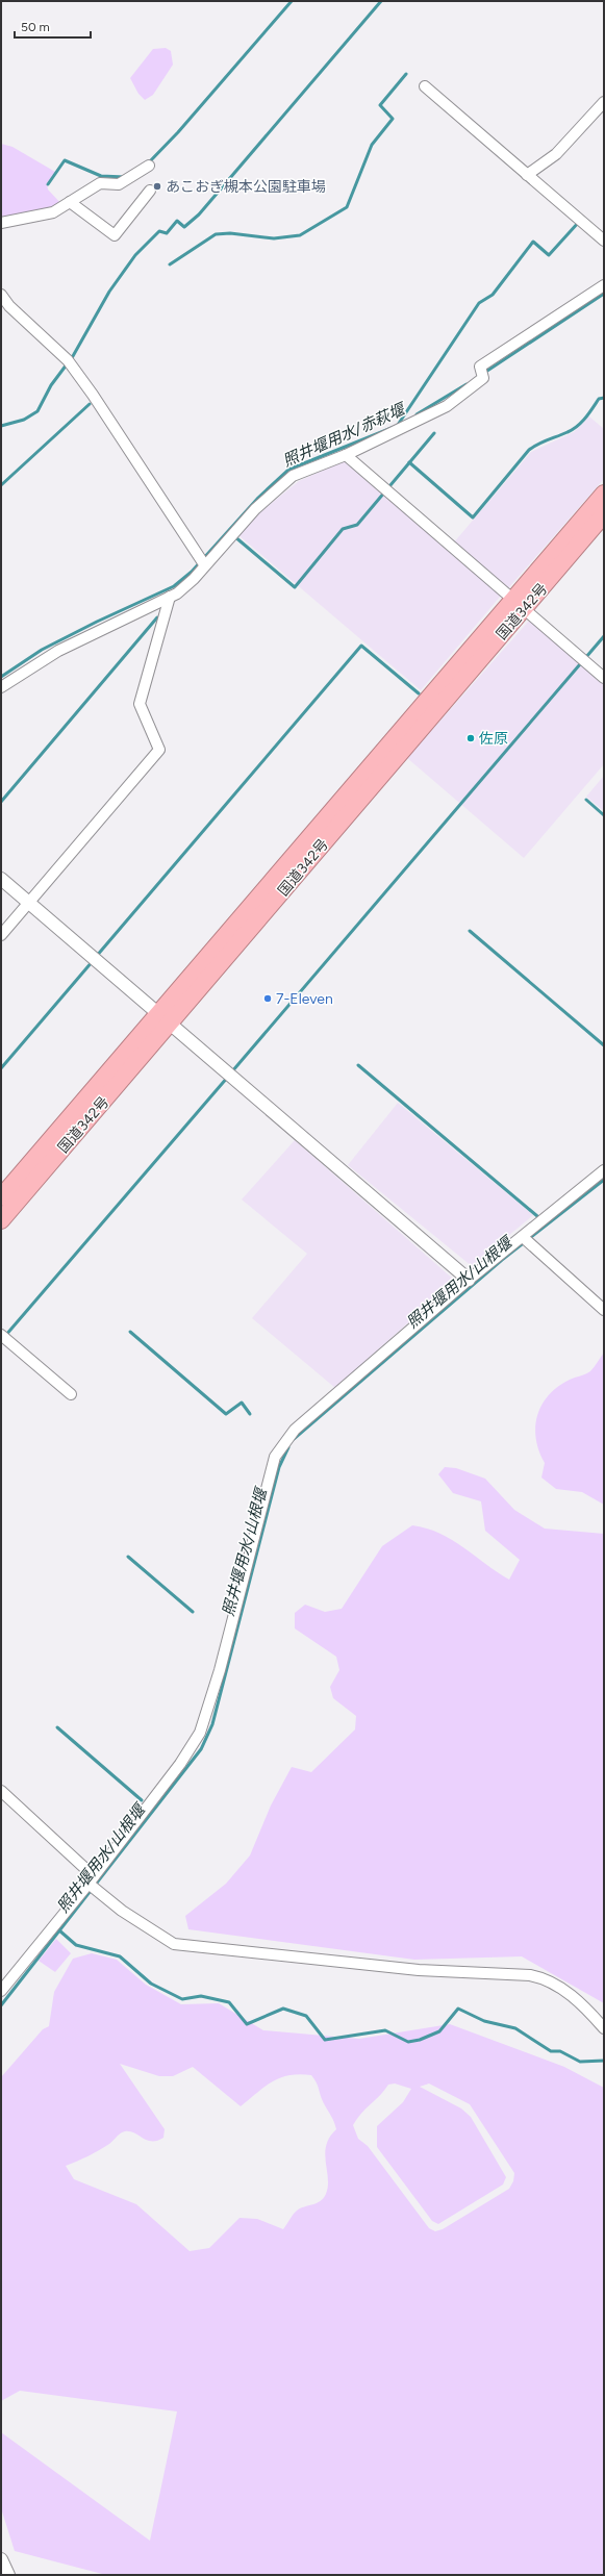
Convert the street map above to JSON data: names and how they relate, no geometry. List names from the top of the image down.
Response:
{
  "streets": {
    "highway": ["国道342号"]
  },
  "water": ["照井堰用水/赤萩堰", "照井堰用水/山根堰"],
  "places": ["あこおぎ槻本公園駐車場", "佐原", "7-Eleven"],
  "scale_bar": "50 m"
}
